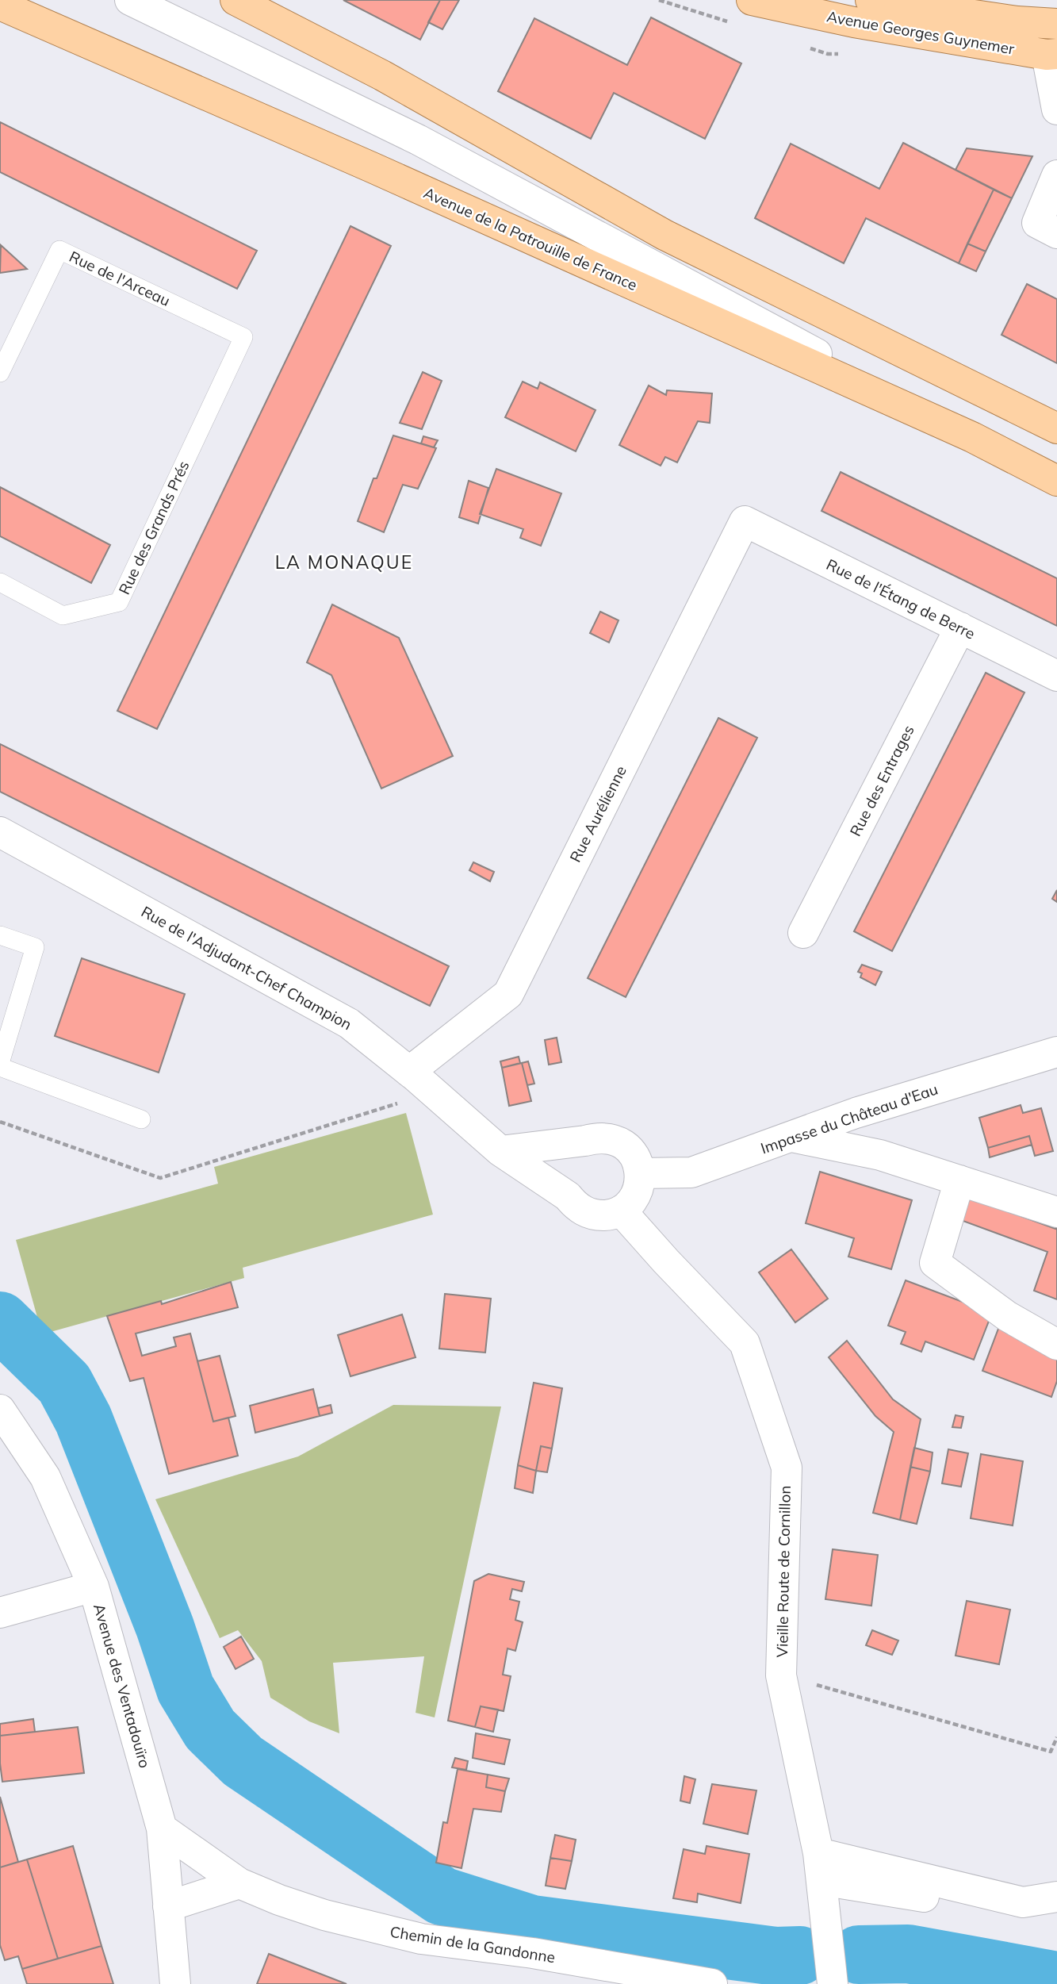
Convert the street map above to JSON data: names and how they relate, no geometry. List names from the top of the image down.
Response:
{
  "streets": {
    "main road": ["Avenue Georges Guynemer", "Avenue de la Patrouille de France"],
    "street": [
      "Rue de l'Étang de Berre",
      "Rue des Entrages",
      "Rue Aurélienne",
      "Rue de l'Adjudant-Chef Champion",
      "Impasse du Château d'Eau",
      "Vieille Route de Cornillon",
      "Avenue des Ventadouïro",
      "Chemin de la Gandonne"
    ],
    "lane": ["Rue de l'Arceau", "Rue des Grands Prés"]
  },
  "crossings": [
    ["Rue de l'Arceau", "Rue des Grands Prés"],
    ["Rue de l'Étang de Berre", "Rue des Entrages"],
    ["Rue de l'Étang de Berre", "Rue Aurélienne"],
    ["Rue Aurélienne", "Rue de l'Adjudant-Chef Champion"],
    ["Rue de l'Adjudant-Chef Champion", "Impasse du Château d'Eau"],
    ["Rue de l'Adjudant-Chef Champion", "Vieille Route de Cornillon"],
    ["Impasse du Château d'Eau", "Vieille Route de Cornillon"],
    ["Avenue des Ventadouïro", "Chemin de la Gandonne"]
  ],
  "districts": ["LA MONAQUE"]
}
